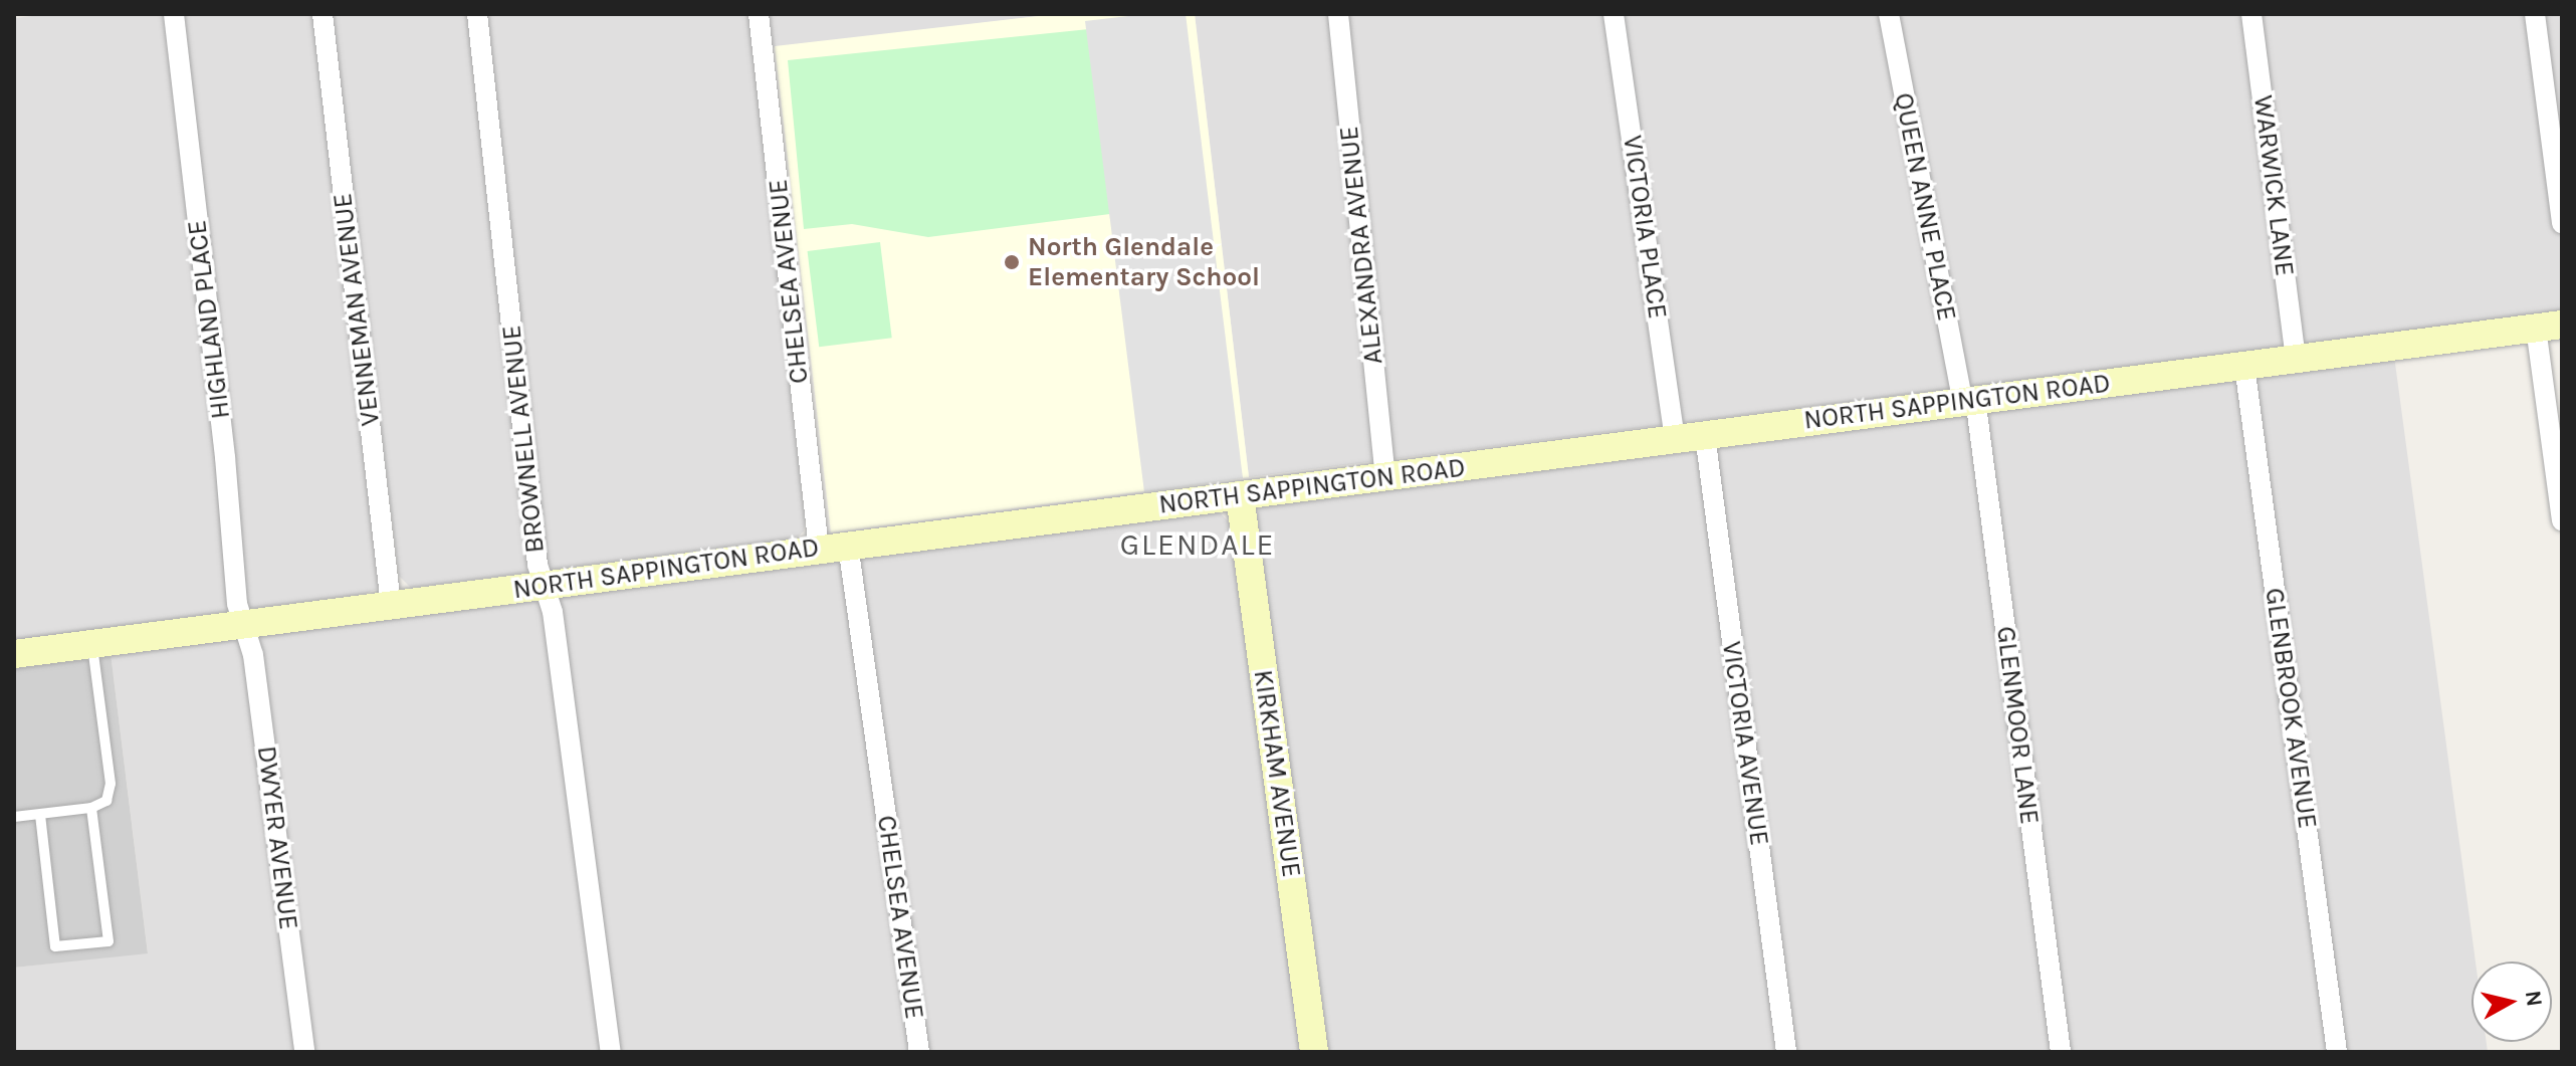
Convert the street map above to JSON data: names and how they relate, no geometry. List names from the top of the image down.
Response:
{
  "streets": {
    "street": [
      "WARWICK LANE",
      "QUEEN ANNE PLACE",
      "VICTORIA PLACE",
      "ALEXANDRA AVENUE",
      "CHELSEA AVENUE",
      "VENNEMAN AVENUE",
      "HIGHLAND PLACE",
      "NORTH SAPPINGTON ROAD",
      "BROWNELL AVENUE",
      "GLENBROOK AVENUE",
      "GLENMOOR LANE",
      "VICTORIA AVENUE",
      "KIRKHAM AVENUE",
      "DWYER AVENUE"
    ]
  },
  "crossings": [
    ["WARWICK LANE", "NORTH SAPPINGTON ROAD"],
    ["QUEEN ANNE PLACE", "NORTH SAPPINGTON ROAD"],
    ["QUEEN ANNE PLACE", "GLENMOOR LANE"],
    ["VICTORIA PLACE", "NORTH SAPPINGTON ROAD"],
    ["ALEXANDRA AVENUE", "NORTH SAPPINGTON ROAD"],
    ["CHELSEA AVENUE", "NORTH SAPPINGTON ROAD"],
    ["VENNEMAN AVENUE", "NORTH SAPPINGTON ROAD"],
    ["HIGHLAND PLACE", "NORTH SAPPINGTON ROAD"],
    ["HIGHLAND PLACE", "DWYER AVENUE"],
    ["NORTH SAPPINGTON ROAD", "BROWNELL AVENUE"],
    ["NORTH SAPPINGTON ROAD", "GLENBROOK AVENUE"],
    ["NORTH SAPPINGTON ROAD", "GLENMOOR LANE"],
    ["NORTH SAPPINGTON ROAD", "VICTORIA AVENUE"],
    ["NORTH SAPPINGTON ROAD", "KIRKHAM AVENUE"],
    ["NORTH SAPPINGTON ROAD", "DWYER AVENUE"]
  ],
  "districts": ["GLENDALE"],
  "places": ["North Glendale Elementary School"],
  "north": "right"
}
